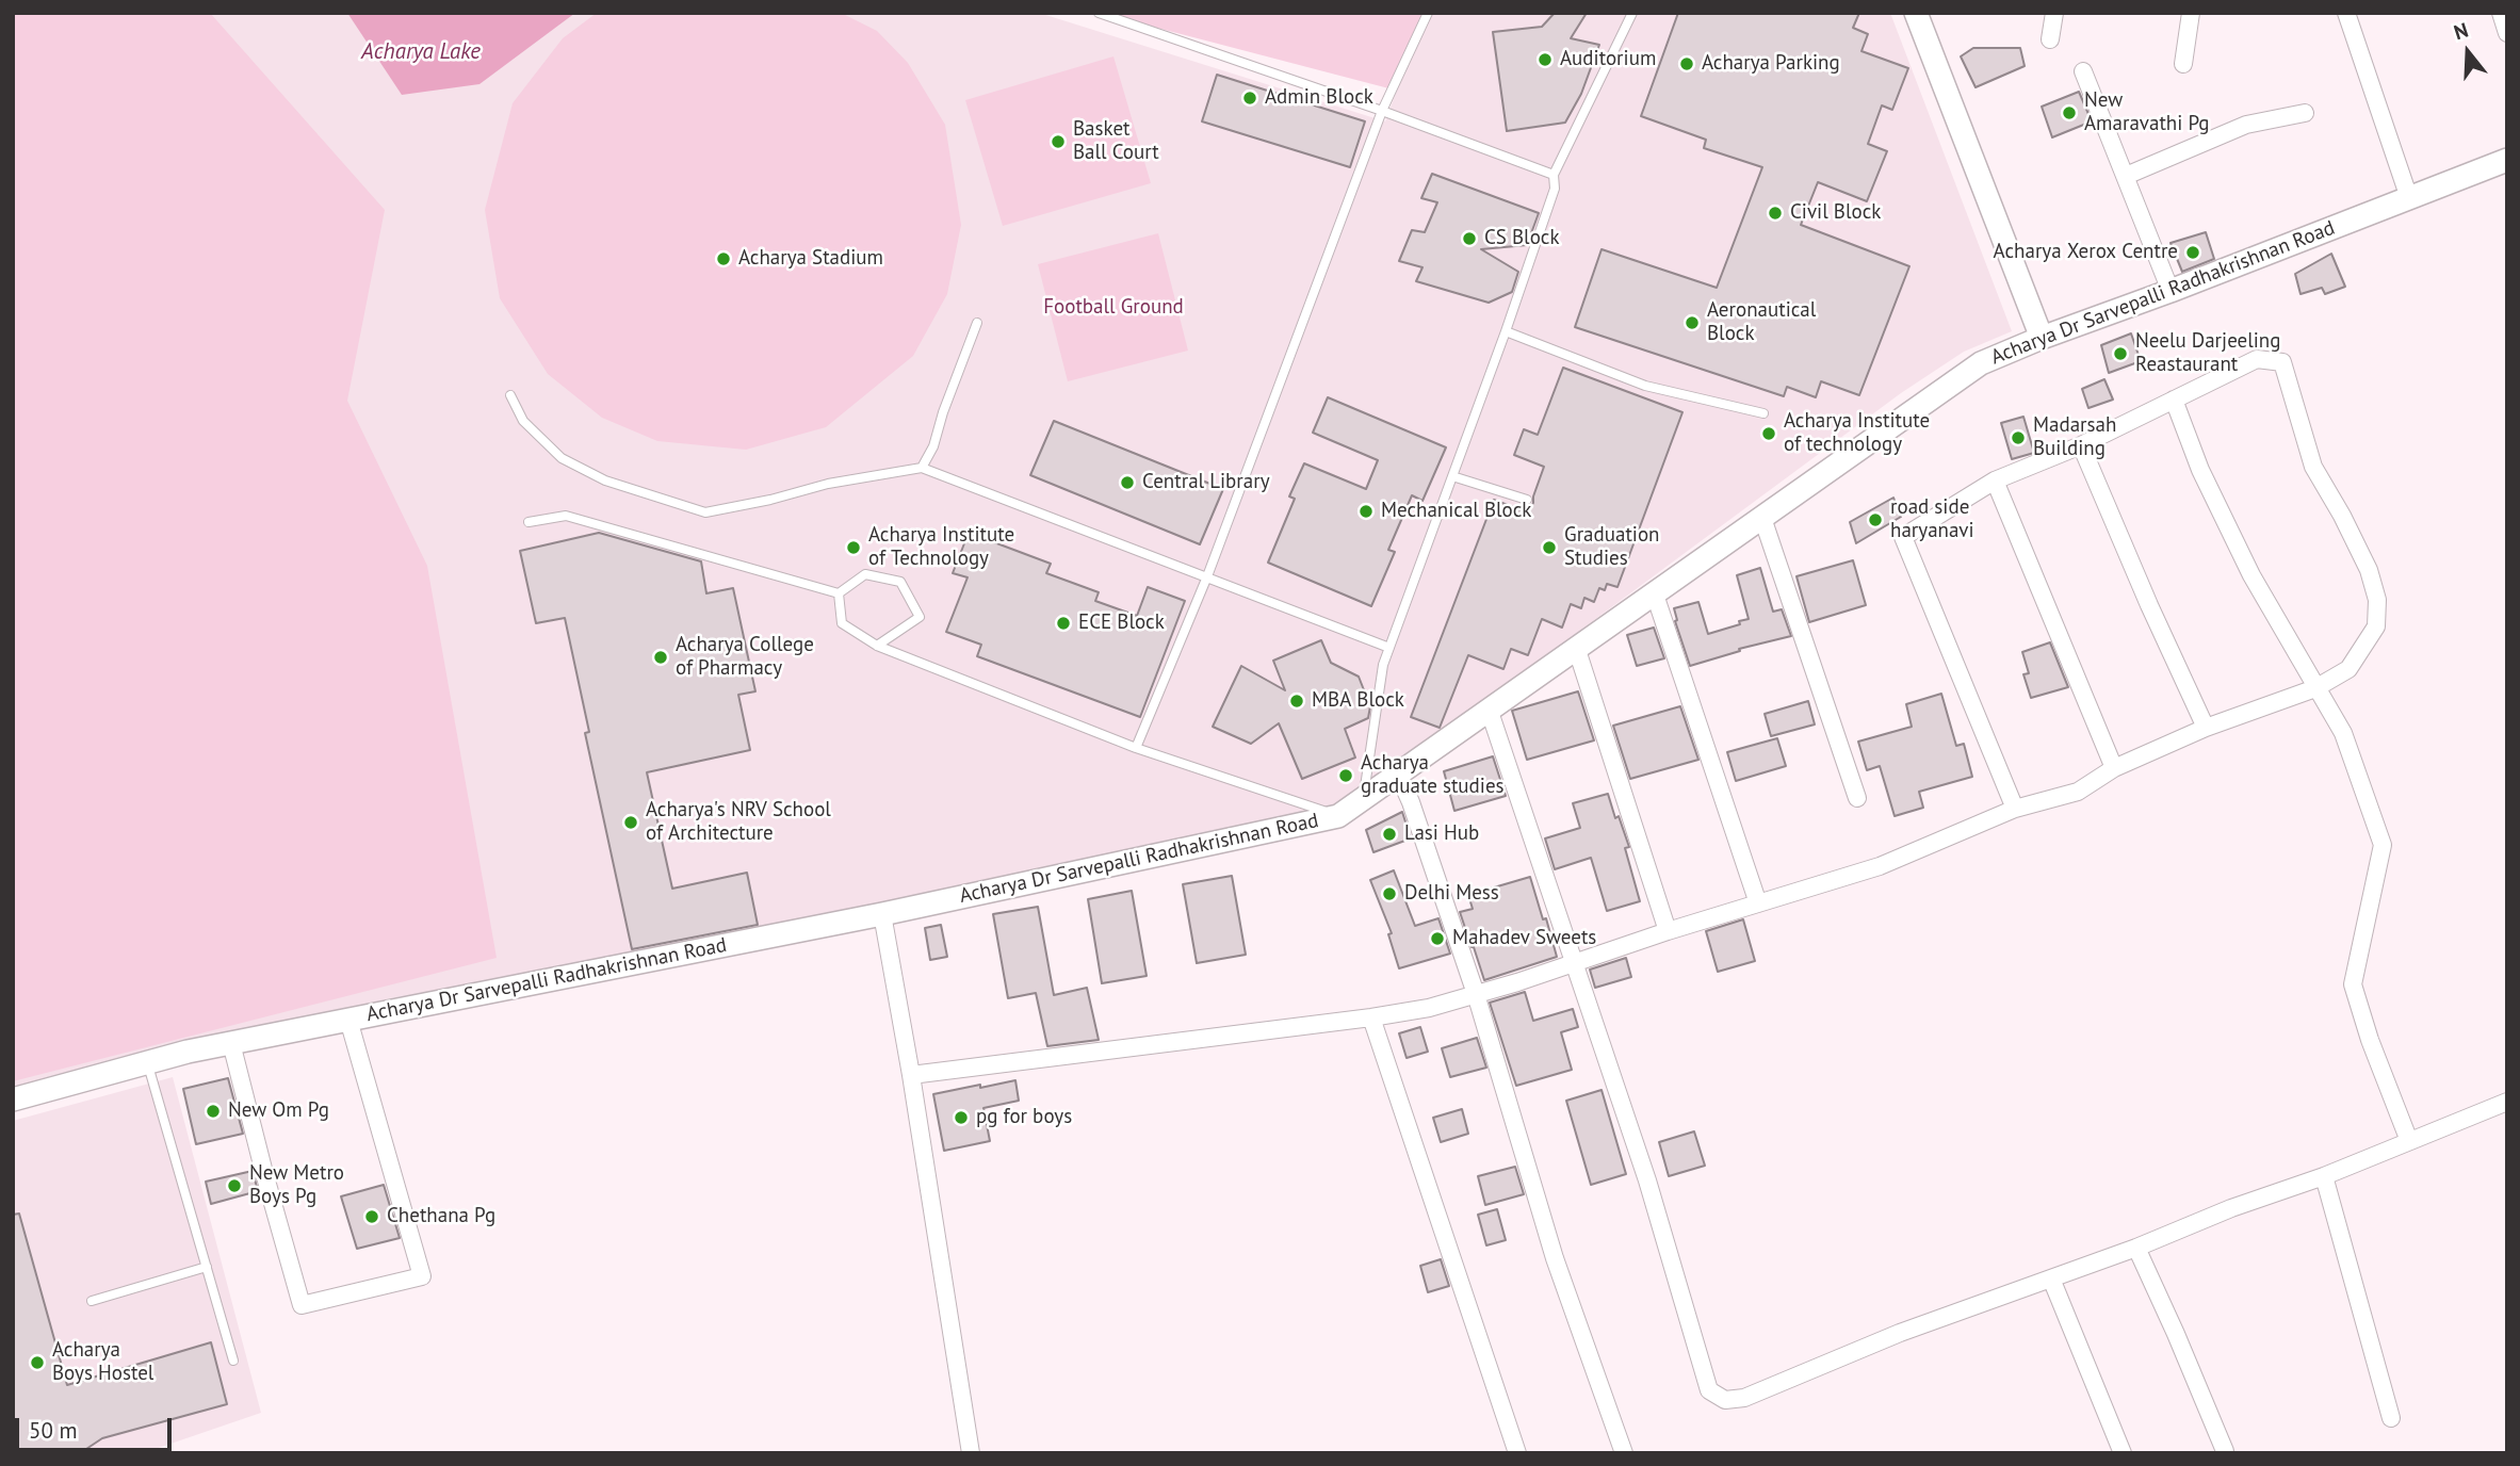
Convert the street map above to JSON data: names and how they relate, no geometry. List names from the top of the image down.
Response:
{
  "streets": {
    "street": ["Acharya Dr Sarvepalli Radhakrishnan Road"]
  },
  "water": ["Acharya Lake"],
  "parks": ["Football Ground"],
  "places": [
    "Auditorium",
    "Acharya Parking",
    "Admin Block",
    "New Amaravathi Pg",
    "Basket Ball Court",
    "Civil Block",
    "CS Block",
    "Acharya Xerox Centre",
    "Acharya Stadium",
    "Aeronautical Block",
    "Neelu Darjeeling Reastaurant",
    "Acharya Institute of technology",
    "Madarsah Building",
    "Central Library",
    "Mechanical Block",
    "road side haryanavi",
    "Acharya Institute of Technology",
    "Graduation Studies",
    "ECE Block",
    "Acharya College of Pharmacy",
    "MBA Block",
    "Acharya graduate studies",
    "Acharya's NRV School of Architecture",
    "Lasi Hub",
    "Delhi Mess",
    "Mahadev Sweets",
    "New Om Pg",
    "pg for boys",
    "New Metro Boys Pg",
    "Chethana Pg",
    "Acharya Boys Hostel"
  ],
  "scale_bar": "50 m",
  "north": "top"
}
